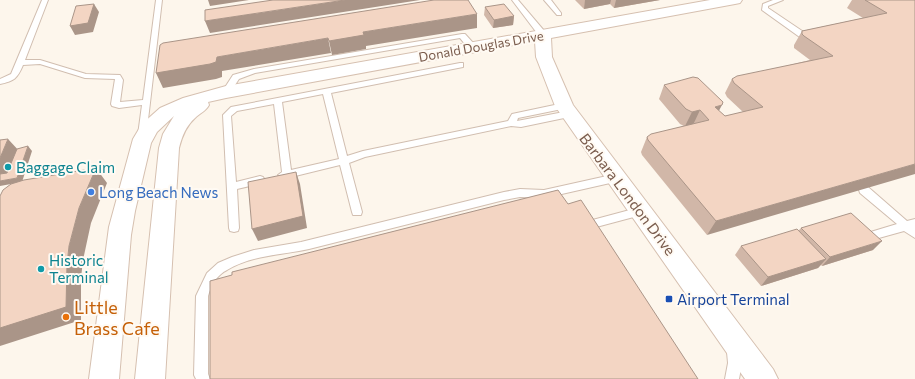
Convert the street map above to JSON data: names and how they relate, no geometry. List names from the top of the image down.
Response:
{
  "streets": {
    "street": ["Donald Douglas Drive", "Barbara London Drive"]
  },
  "crossings": [
    ["Donald Douglas Drive", "Barbara London Drive"]
  ],
  "places": {
    "other": [
      "Baggage Claim",
      "Long Beach News",
      "Historic Terminal",
      "Little Brass Cafe"
    ],
    "transit": ["Airport Terminal"]
  }
}
